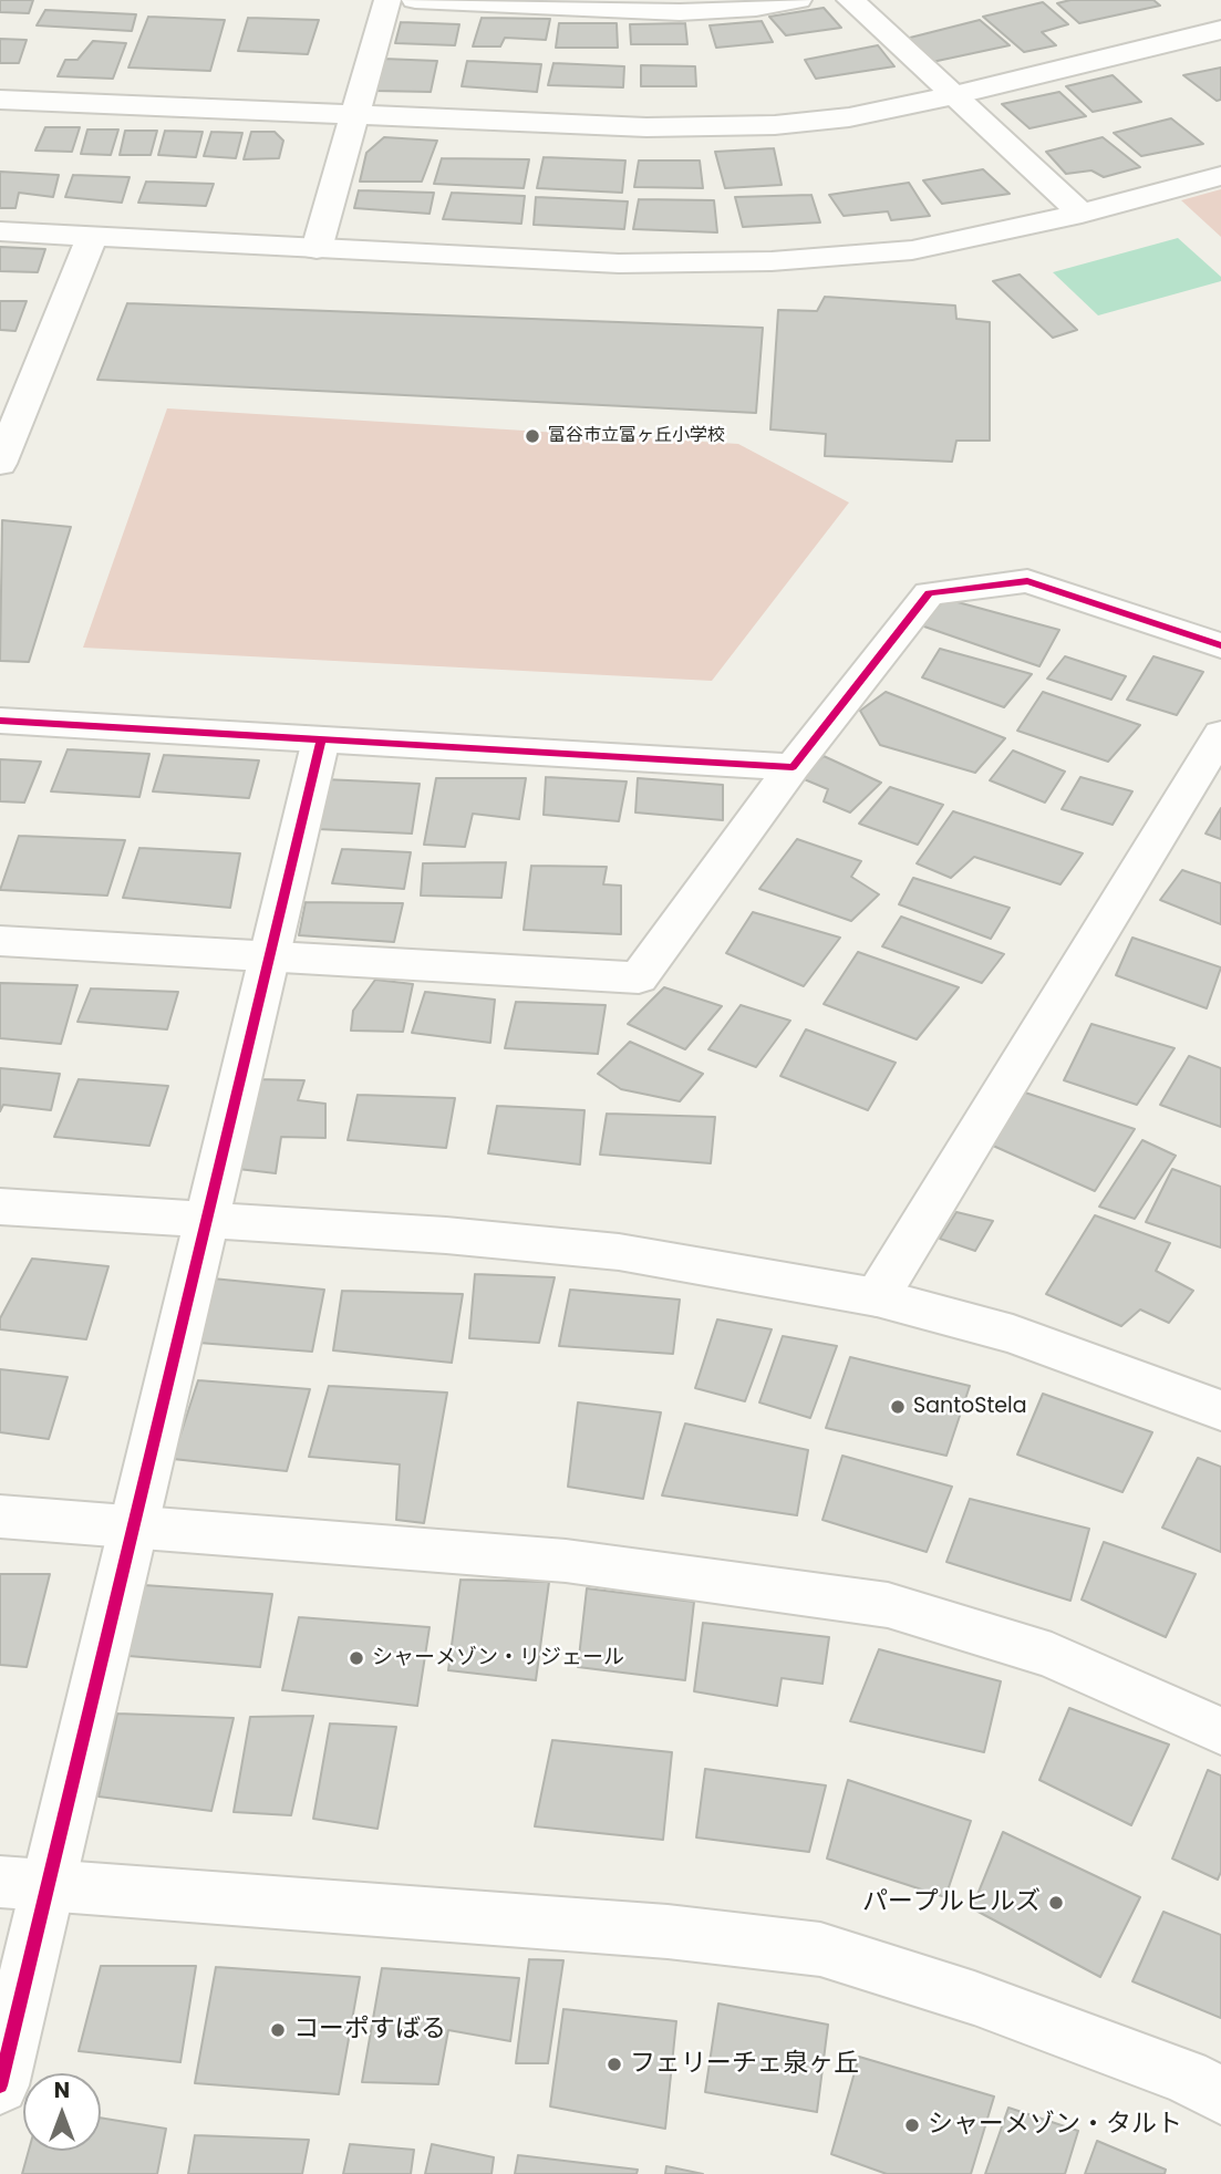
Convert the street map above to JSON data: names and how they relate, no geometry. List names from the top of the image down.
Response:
{
  "places": [
    "富谷市立富ヶ丘小学校",
    "SantoStela",
    "シャーメゾン・リジェール",
    "パープルヒルズ",
    "コーポすばる",
    "フェリーチェ泉ヶ丘",
    "シャーメゾン・タルト"
  ],
  "north": "top"
}
